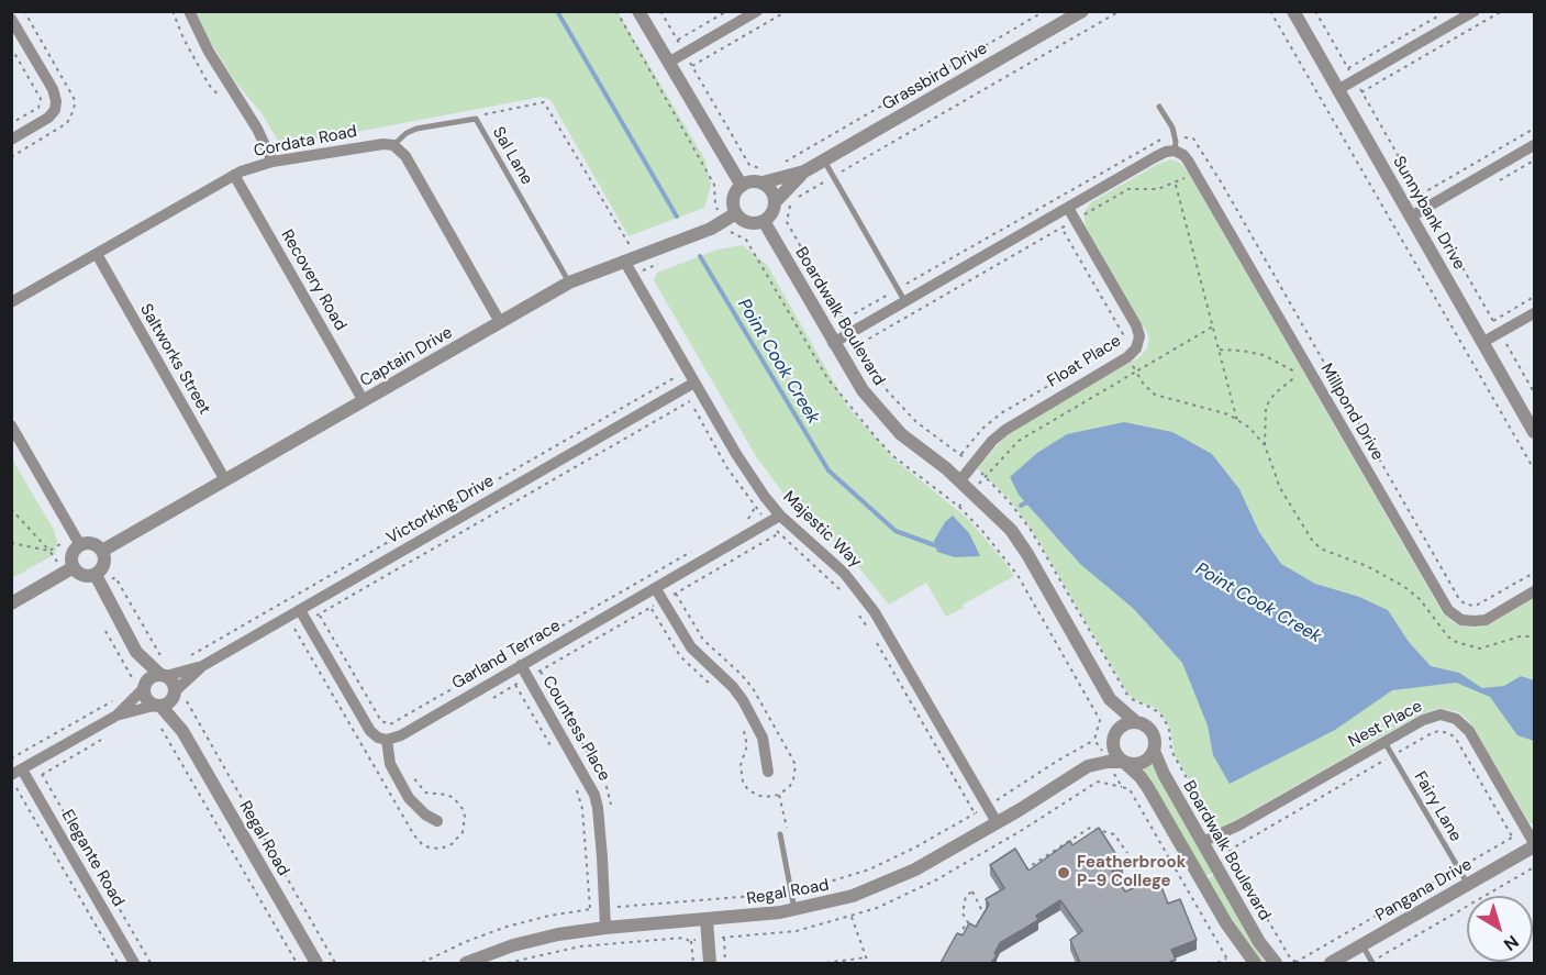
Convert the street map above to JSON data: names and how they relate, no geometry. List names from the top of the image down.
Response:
{
  "streets": {
    "street": [
      "Grassbird Drive",
      "Cordata Road",
      "Sunnybank Drive",
      "Recovery Road",
      "Boardwalk Boulevard",
      "Captain Drive",
      "Saltworks Street",
      "Float Place",
      "Millpond Drive",
      "Victorking Drive",
      "Majestic Way",
      "Garland Terrace",
      "Nest Place",
      "Countess Place",
      "Regal Road",
      "Elegante Road",
      "Pangana Drive"
    ],
    "lane": ["Sal Lane", "Fairy Lane"]
  },
  "crossings": [
    ["Grassbird Drive", "Boardwalk Boulevard"],
    ["Grassbird Drive", "Captain Drive"],
    ["Cordata Road", "Sal Lane"],
    ["Cordata Road", "Recovery Road"],
    ["Cordata Road", "Saltworks Street"],
    ["Sal Lane", "Captain Drive"],
    ["Recovery Road", "Captain Drive"],
    ["Boardwalk Boulevard", "Captain Drive"],
    ["Boardwalk Boulevard", "Float Place"],
    ["Boardwalk Boulevard", "Nest Place"],
    ["Boardwalk Boulevard", "Regal Road"],
    ["Captain Drive", "Saltworks Street"],
    ["Captain Drive", "Majestic Way"],
    ["Victorking Drive", "Majestic Way"],
    ["Victorking Drive", "Regal Road"],
    ["Majestic Way", "Garland Terrace"],
    ["Majestic Way", "Regal Road"],
    ["Garland Terrace", "Countess Place"],
    ["Nest Place", "Fairy Lane"],
    ["Nest Place", "Pangana Drive"],
    ["Countess Place", "Regal Road"],
    ["Fairy Lane", "Pangana Drive"]
  ],
  "water": ["Point Cook Creek"],
  "places": ["Featherbrook P-9 College"],
  "north": "bottom right"
}
